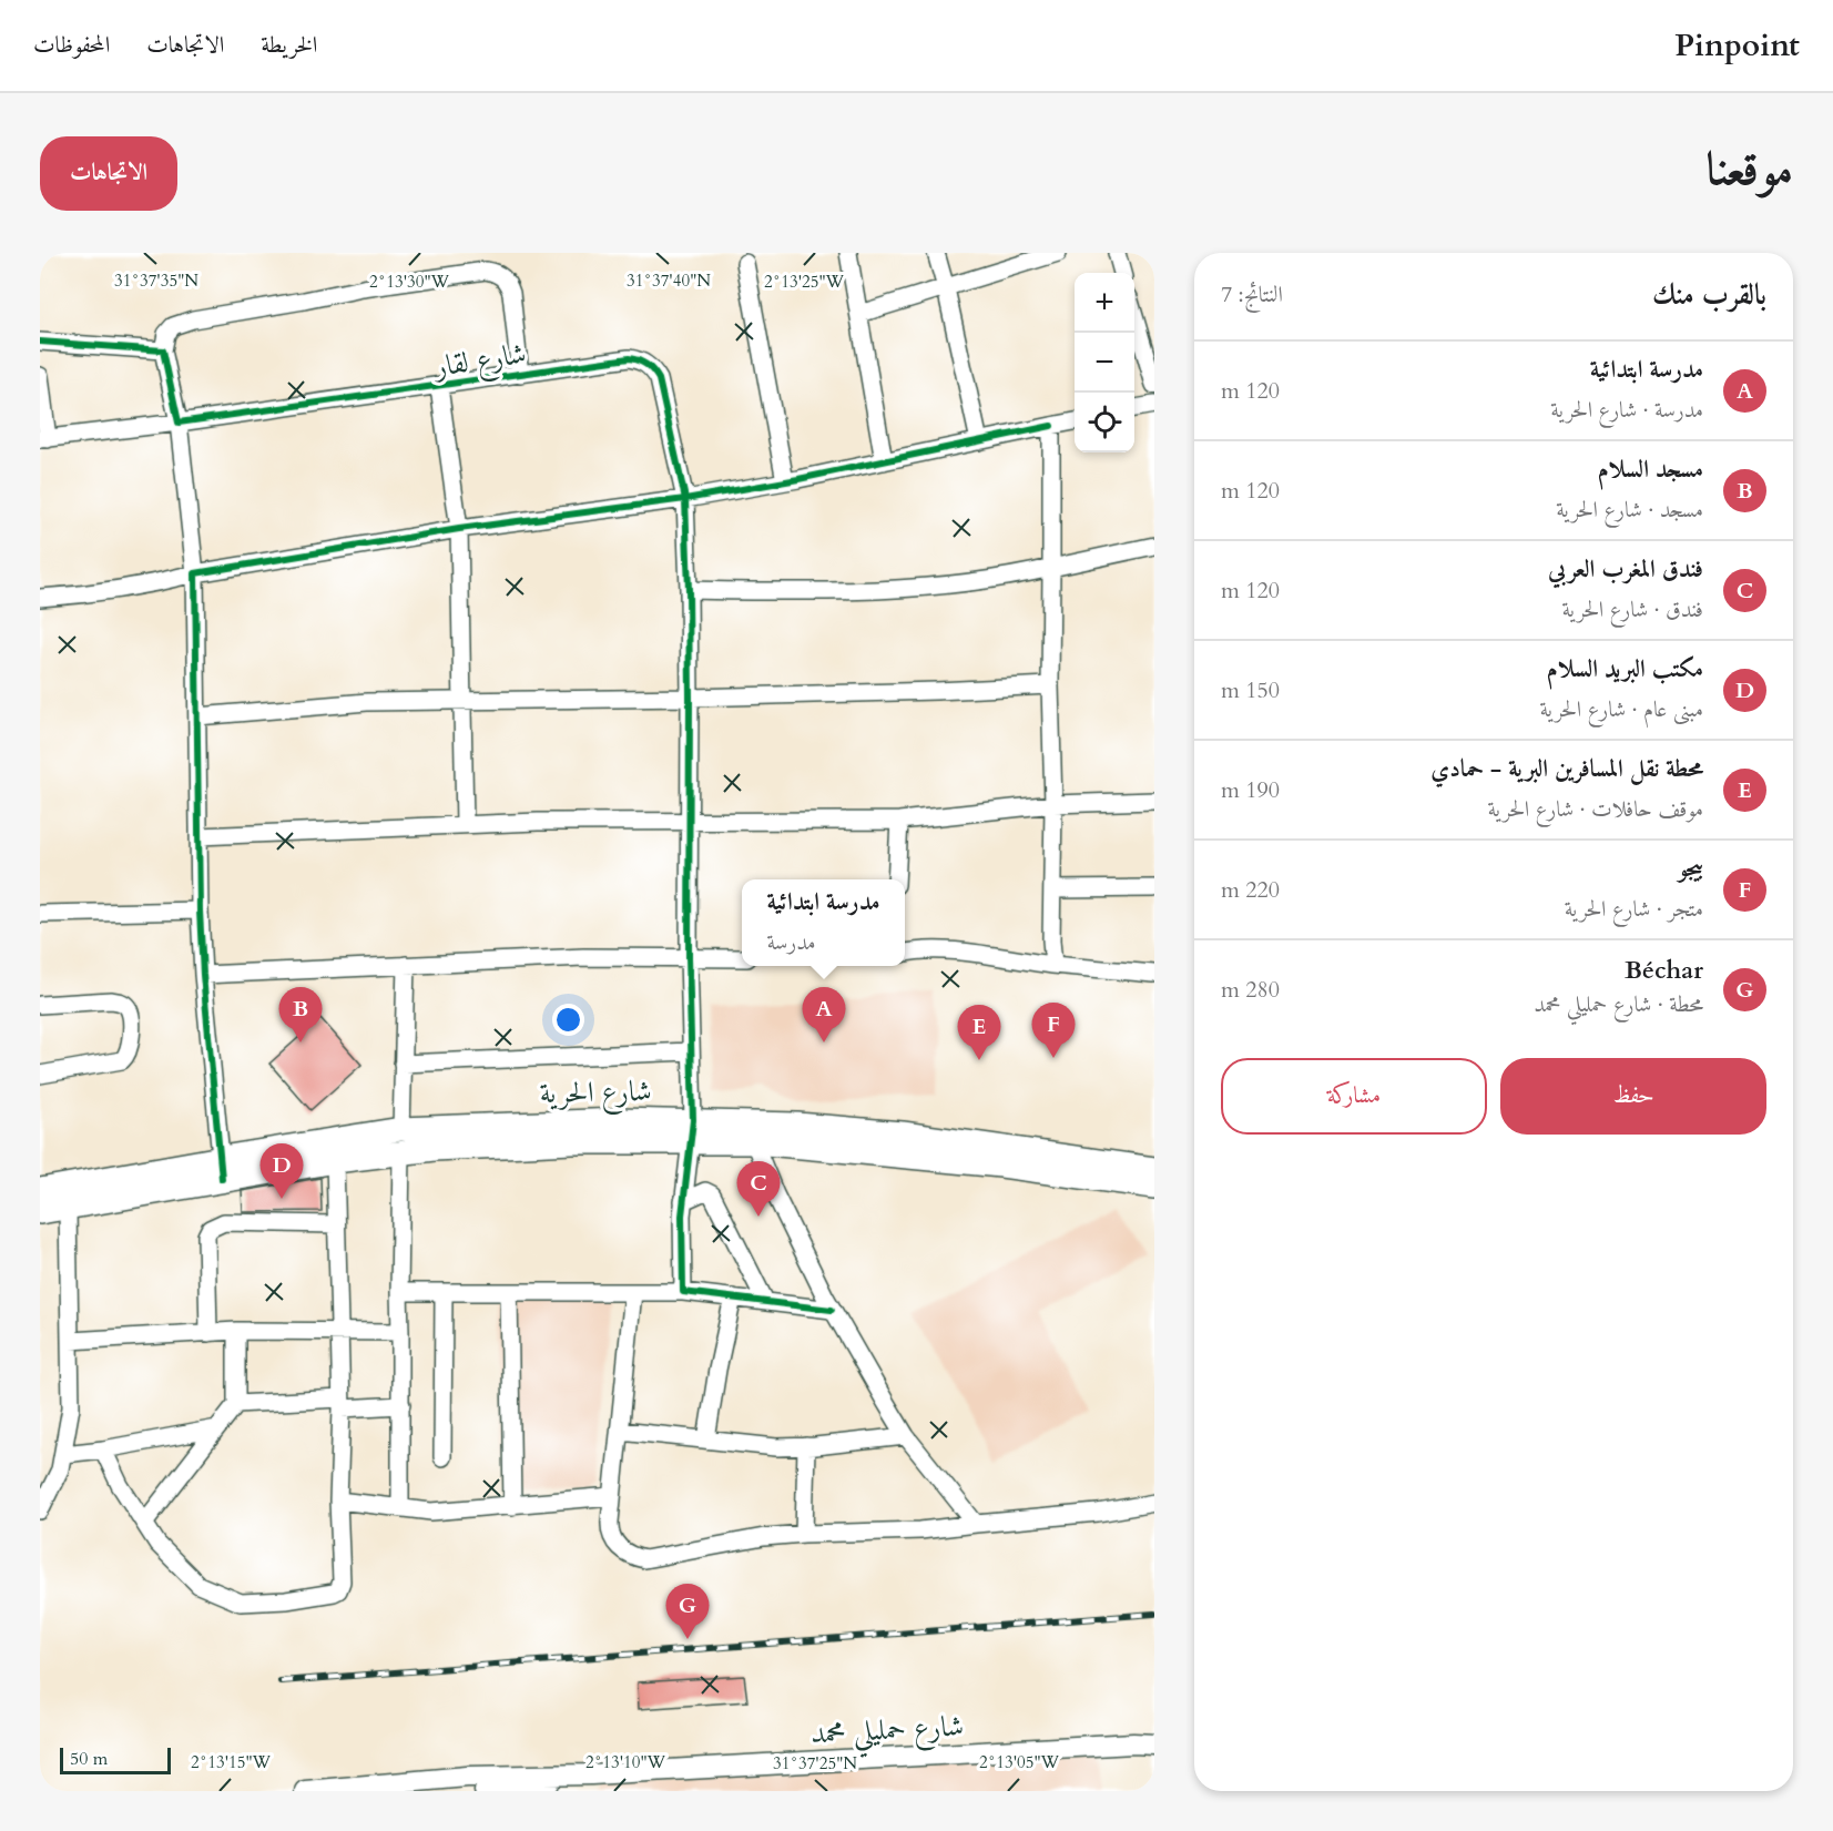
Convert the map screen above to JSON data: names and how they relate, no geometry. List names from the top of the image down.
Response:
{
  "streets": {
    "main road": ["شارع الحرية"],
    "street": ["شارع لقار", "شارع حمليلي محمد"]
  },
  "crossings": [
    ["شارع لقار", "شارع الحرية"]
  ],
  "scale_bar": "50 m",
  "page": {
    "header": "Pinpoint",
    "nav": ["الخريطة", "الاتجاهات", "المحفوظات"],
    "title": "موقعنا",
    "buttons": [
      "الاتجاهات",
      ["حفظ", "مشاركة"]
    ],
    "heading": ["بالقرب منك", "النتائج: 7"],
    "map_buttons": ["+", "−"],
    "list": [
      {
        "mark": "A",
        "name": "مدرسة ابتدائية",
        "note": "مدرسة · شارع الحرية",
        "value": "120 m"
      },
      {
        "mark": "B",
        "name": "مسجد السلام",
        "note": "مسجد · شارع الحرية",
        "value": "120 m"
      },
      {
        "mark": "C",
        "name": "فندق المغرب العربي",
        "note": "فندق · شارع الحرية",
        "value": "120 m"
      },
      {
        "mark": "D",
        "name": "مكتب البريد السلام",
        "note": "مبنى عام · شارع الحرية",
        "value": "150 m"
      },
      {
        "mark": "E",
        "name": "محطة نقل المسافرين البرية - حمادي",
        "note": "موقف حافلات · شارع الحرية",
        "value": "190 m"
      },
      {
        "mark": "F",
        "name": "بيجو",
        "note": "متجر · شارع الحرية",
        "value": "220 m"
      },
      {
        "mark": "G",
        "name": "Béchar",
        "note": "محطة · شارع حمليلي محمد",
        "value": "280 m"
      }
    ],
    "popup": ["مدرسة ابتدائية", "مدرسة"],
    "pins": [
      "A",
      "B",
      "F",
      "E",
      "D",
      "C",
      "G"
    ],
    "scale": "50 m"
  },
  "coordinates": [
    "31°37'35\"N",
    "31°37'40\"N",
    "2°13'30\"W",
    "2°13'25\"W",
    "2°13'15\"W",
    "2°13'10\"W",
    "2°13'05\"W",
    "31°37'25\"N"
  ]
}
